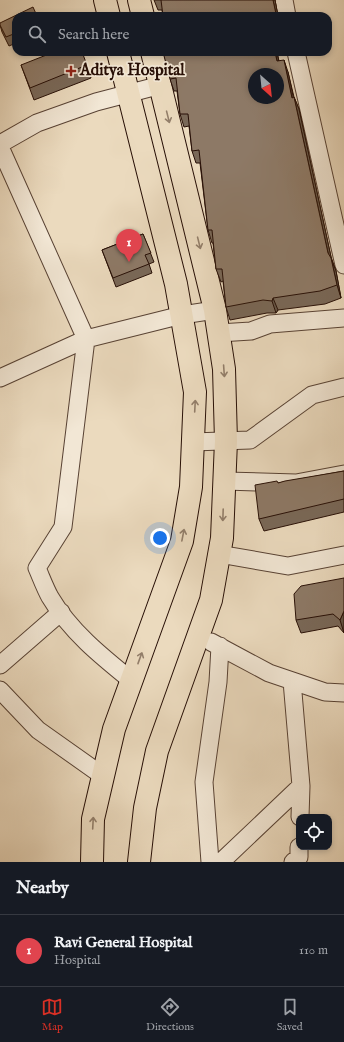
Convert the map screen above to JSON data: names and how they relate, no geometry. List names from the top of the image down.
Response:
{
  "places": {
    "health": ["Aditya Hospital"]
  },
  "north": "bottom right",
  "page": {
    "search": "Search here",
    "pins": "1",
    "heading": "Nearby",
    "list": [
      {
        "mark": "1",
        "name": "Ravi General Hospital",
        "note": "Hospital",
        "value": "110 m"
      }
    ],
    "nav": ["Map", "Directions", "Saved"]
  }
}
